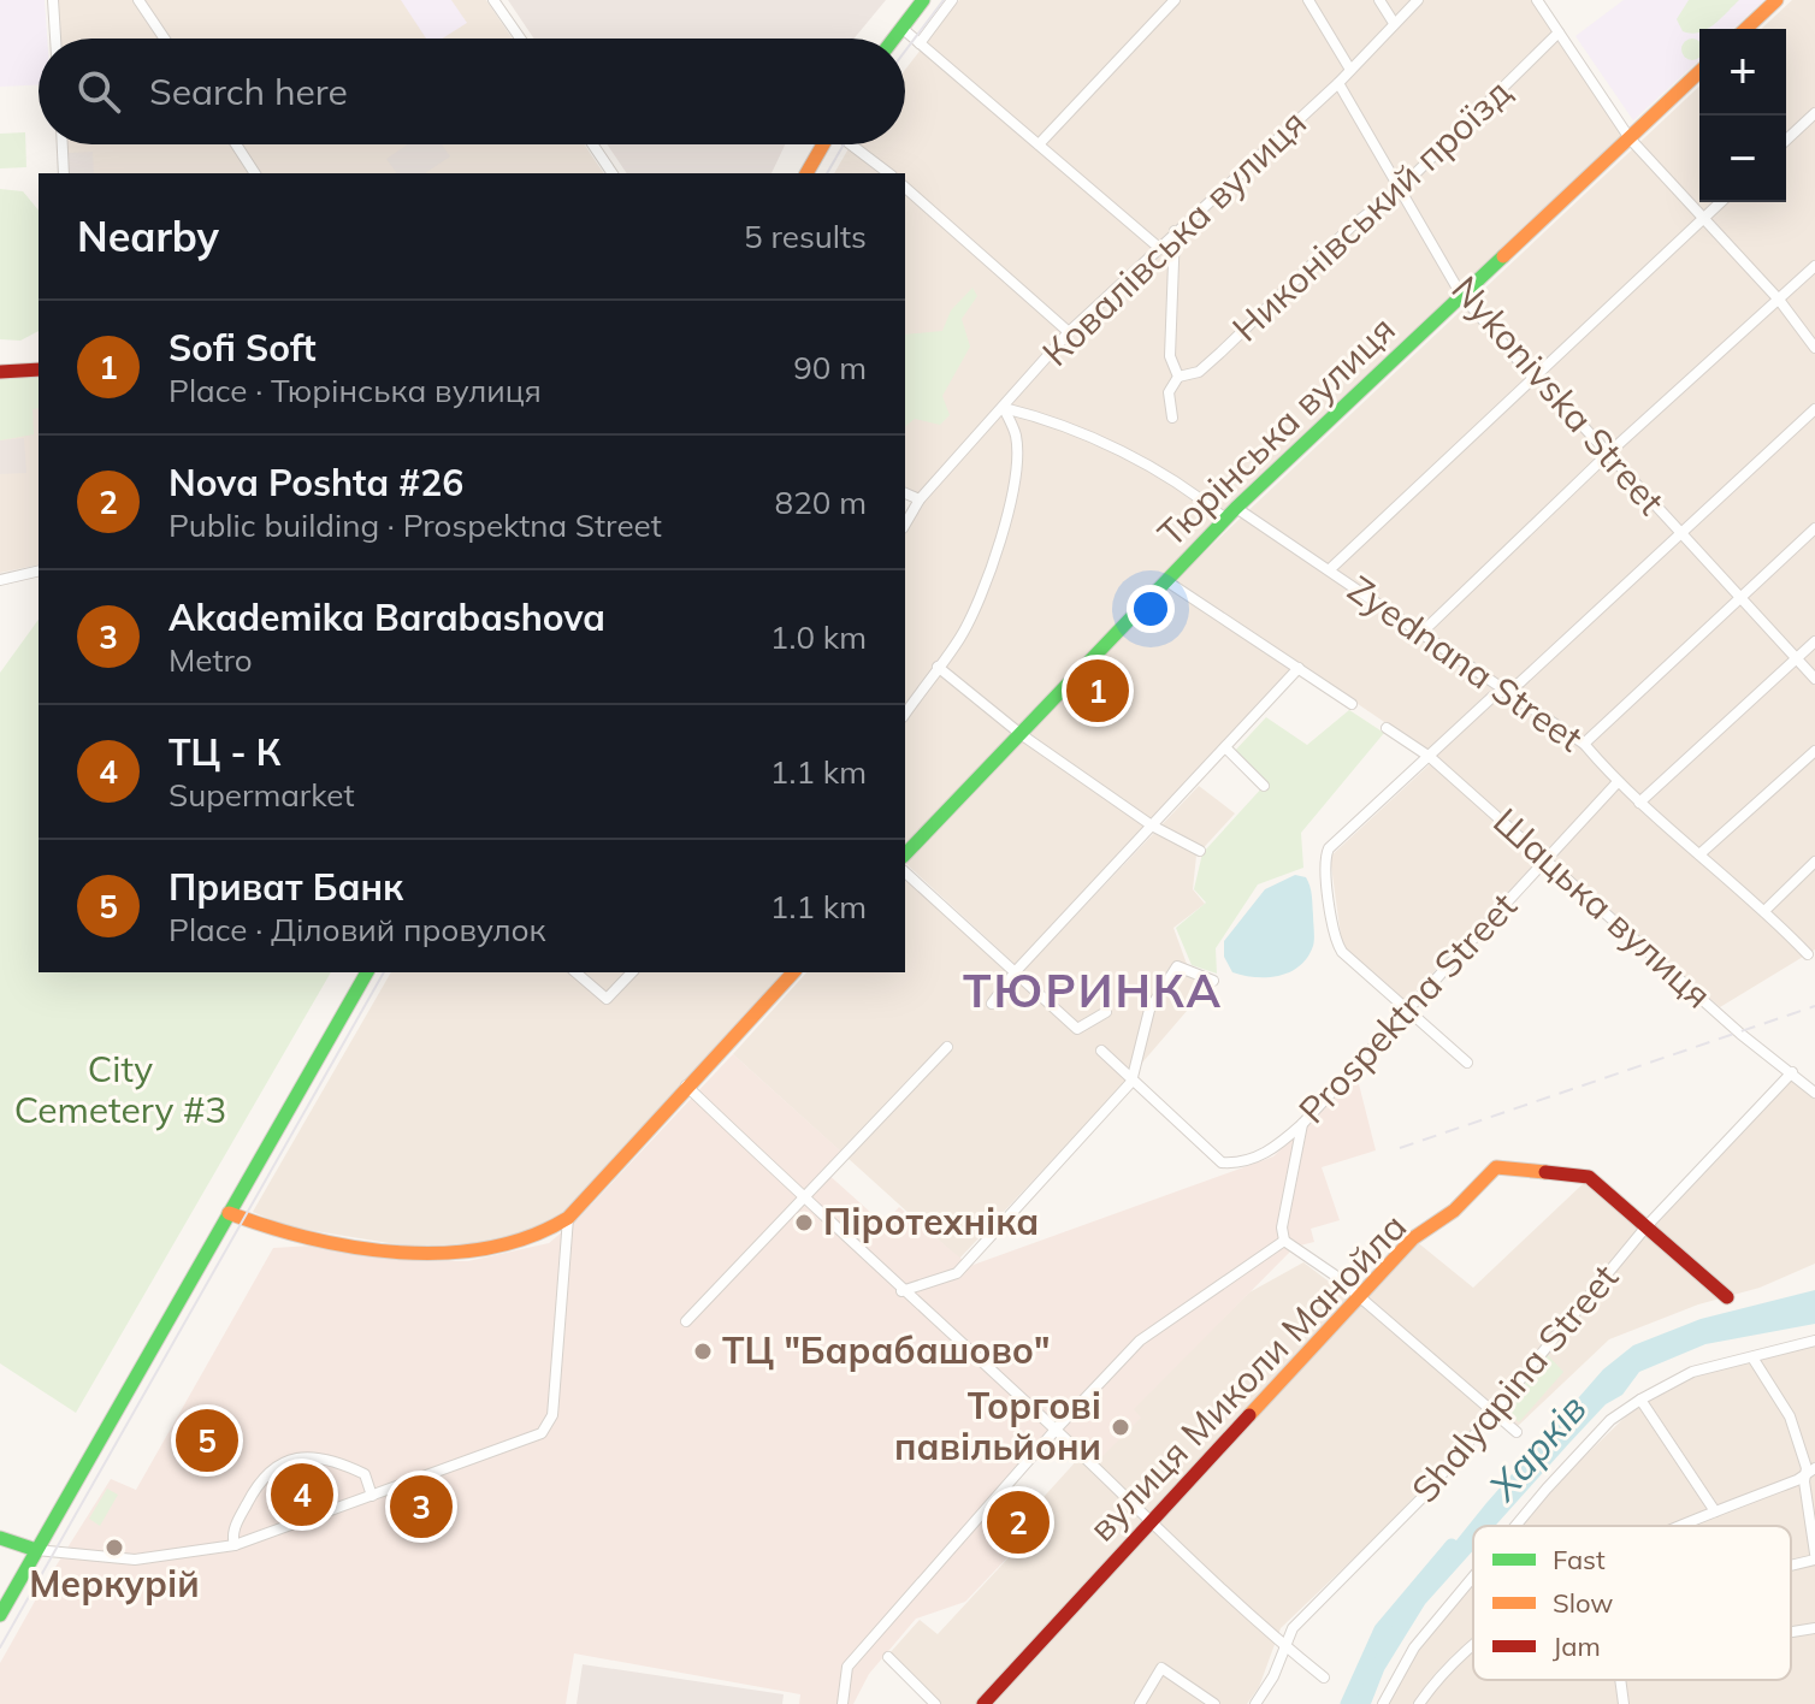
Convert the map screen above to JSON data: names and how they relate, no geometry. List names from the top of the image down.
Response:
{
  "streets": {
    "main road": ["Тюрінська вулиця", "вулиця Миколи Манойла"],
    "street": [
      "Никонівський проїзд",
      "Ковалівська вулиця",
      "Nykonivska Street",
      "Zyednana Street",
      "Шацька вулиця",
      "Prospektna Street",
      "Shalyapina Street"
    ]
  },
  "crossings": [
    ["Никонівський проїзд", "Nykonivska Street"],
    ["Ковалівська вулиця", "Nykonivska Street"],
    ["Ковалівська вулиця", "Zyednana Street"],
    ["Nykonivska Street", "Тюрінська вулиця"],
    ["Тюрінська вулиця", "Zyednana Street"],
    ["Zyednana Street", "Prospektna Street"],
    ["Шацька вулиця", "Prospektna Street"],
    ["Шацька вулиця", "Shalyapina Street"],
    ["вулиця Миколи Манойла", "Shalyapina Street"]
  ],
  "districts": ["ТЮРИНКА"],
  "water": ["Харків"],
  "parks": ["City Cemetery #3"],
  "places": [
    "Піротехніка",
    "ТЦ \"Барабашово\"",
    "Торгові павільйони",
    "Меркурій"
  ],
  "legend": ["Fast", "Slow", "Jam"],
  "page": {
    "map_buttons": ["+", "−"],
    "search": "Search here",
    "heading": ["Nearby", "5 results"],
    "list": [
      {
        "mark": "1",
        "name": "Sofi Soft",
        "note": "Place · Тюрінська вулиця",
        "value": "90 m"
      },
      {
        "mark": "2",
        "name": "Nova Poshta #26",
        "note": "Public building · Prospektna Street",
        "value": "820 m"
      },
      {
        "mark": "3",
        "name": "Akademіka Barabashova",
        "note": "Metro",
        "value": "1.0 km"
      },
      {
        "mark": "4",
        "name": "ТЦ - К",
        "note": "Supermarket",
        "value": "1.1 km"
      },
      {
        "mark": "5",
        "name": "Приват Банк",
        "note": "Place · Діловий провулок",
        "value": "1.1 km"
      }
    ],
    "pins": [
      "1",
      "5",
      "4",
      "3",
      "2"
    ]
  }
}
